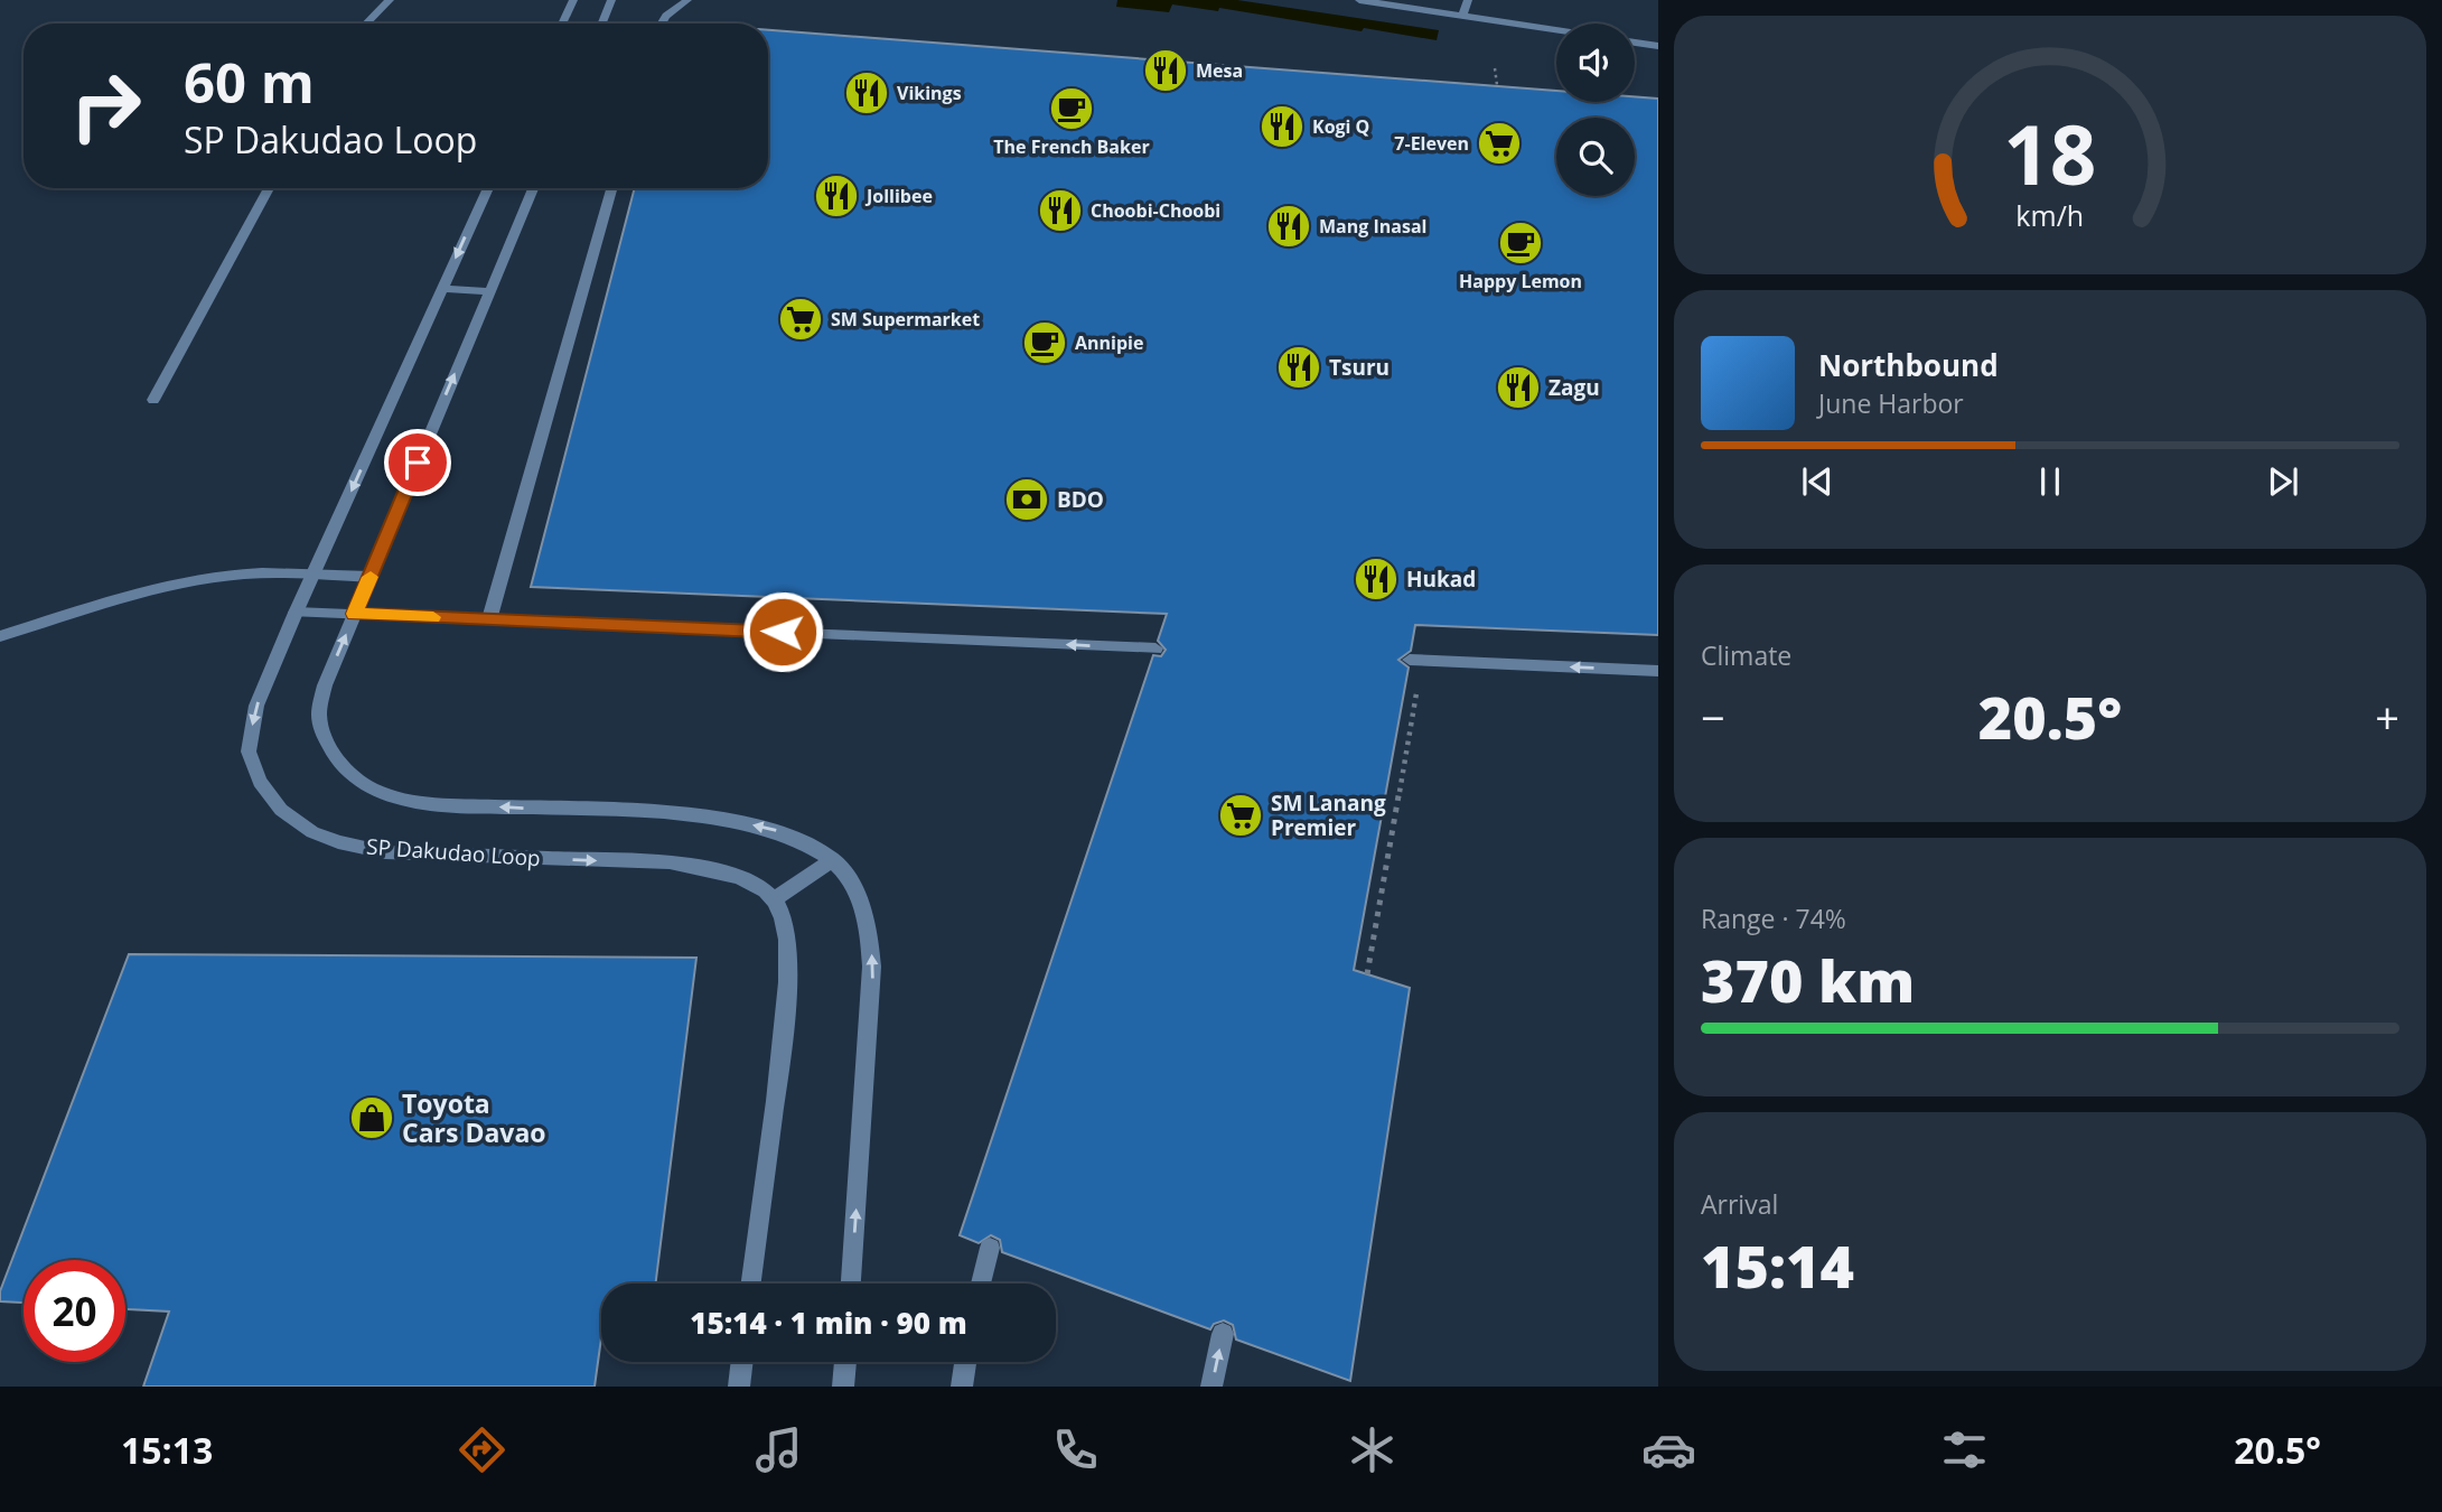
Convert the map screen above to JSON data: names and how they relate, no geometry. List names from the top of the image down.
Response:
{
  "streets": {
    "street": ["SP Dakudao Loop"]
  },
  "places": {
    "restaurant": [
      "Mesa",
      "Vikings",
      "Kogi Q",
      "Jollibee",
      "Choobi-Choobi",
      "Mang Inasal",
      "Tsuru",
      "Zagu",
      "Hukad"
    ],
    "cafe": ["The French Baker", "Happy Lemon", "Annipie"],
    "supermarket": ["7-Eleven", "SM Supermarket", "SM Lanang Premier"],
    "bank": ["BDO"],
    "shop": ["Toyota Cars Davao"]
  },
  "page": {
    "turn": ["60 m", "SP Dakudao Loop"],
    "song": ["Northbound", "June Harbor"],
    "tile": [
      "Climate",
      ["Range · 74%", "370 km"],
      ["Arrival", "15:14"]
    ],
    "heat": ["−", "20.5°", "+"],
    "limit": "20",
    "trip": "15:14 · 1 min · 90 m",
    "tabs": ["15:13", "20.5°"],
    "gauge": ["18", "km/h"]
  }
}
